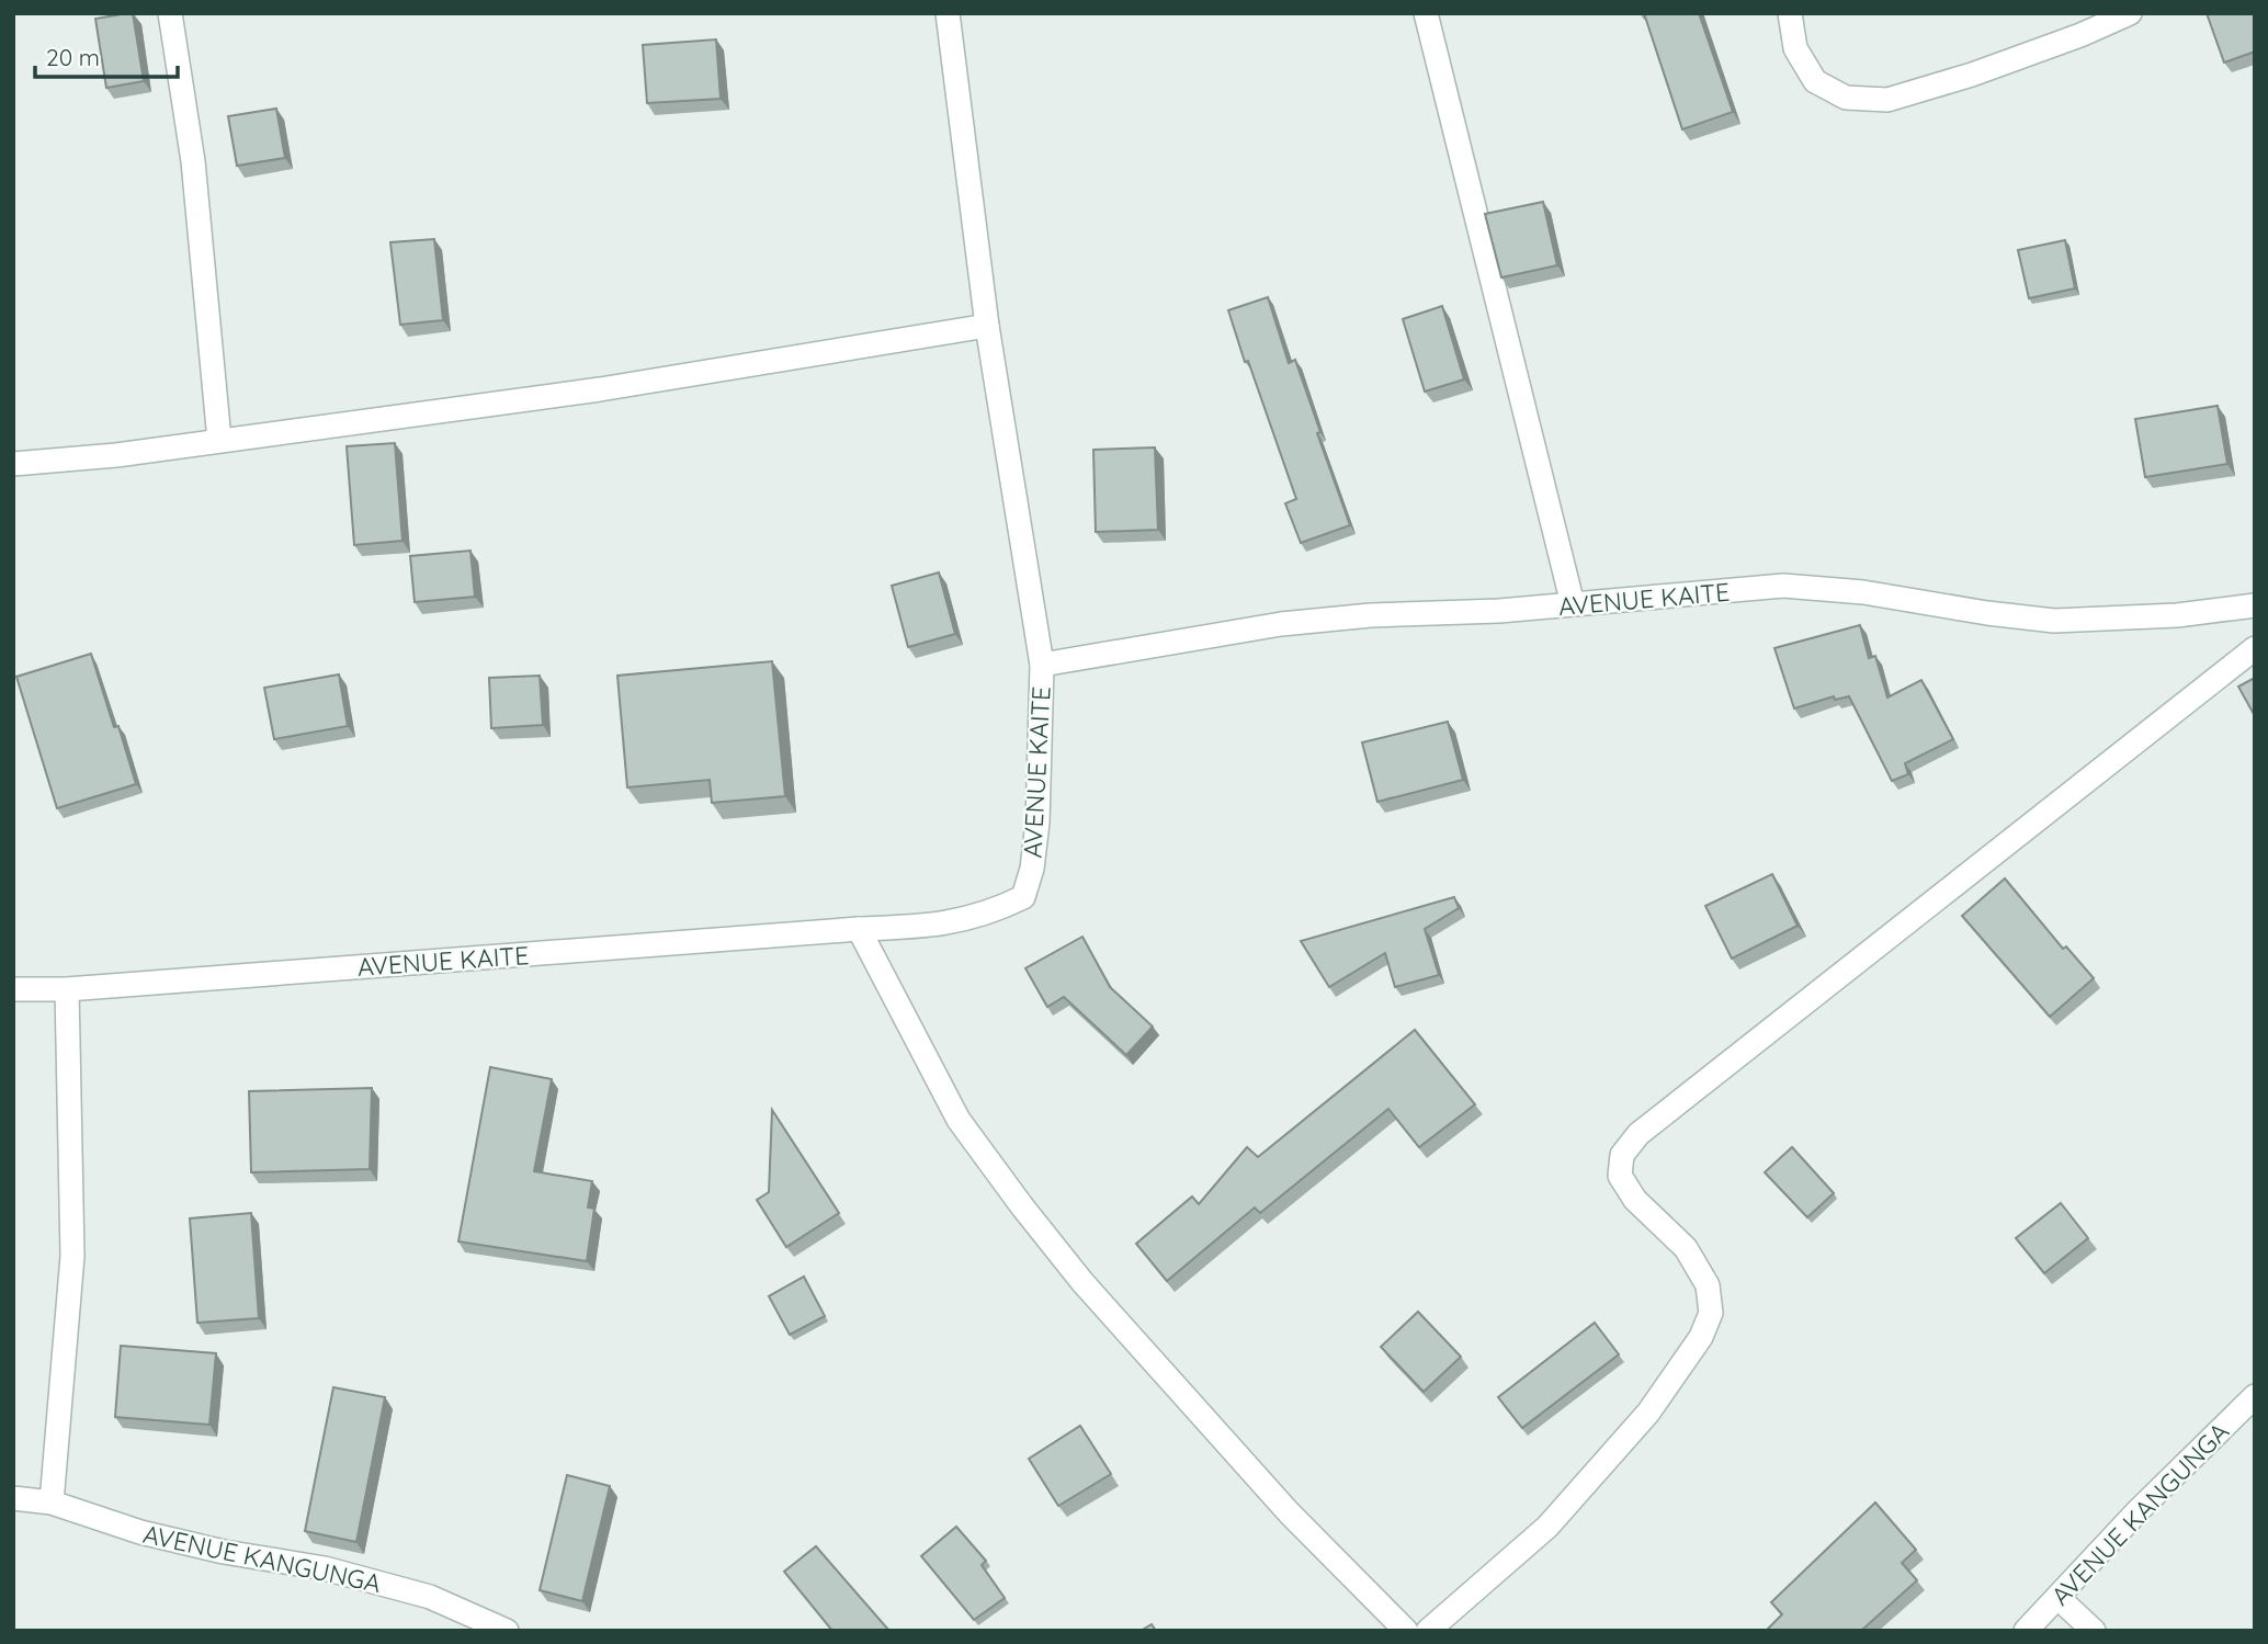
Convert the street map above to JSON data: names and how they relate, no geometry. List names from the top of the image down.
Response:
{
  "streets": {
    "street": ["AVENUE KAITE", "AVENUE KANGUNGA"]
  },
  "scale_bar": "20 m"
}
